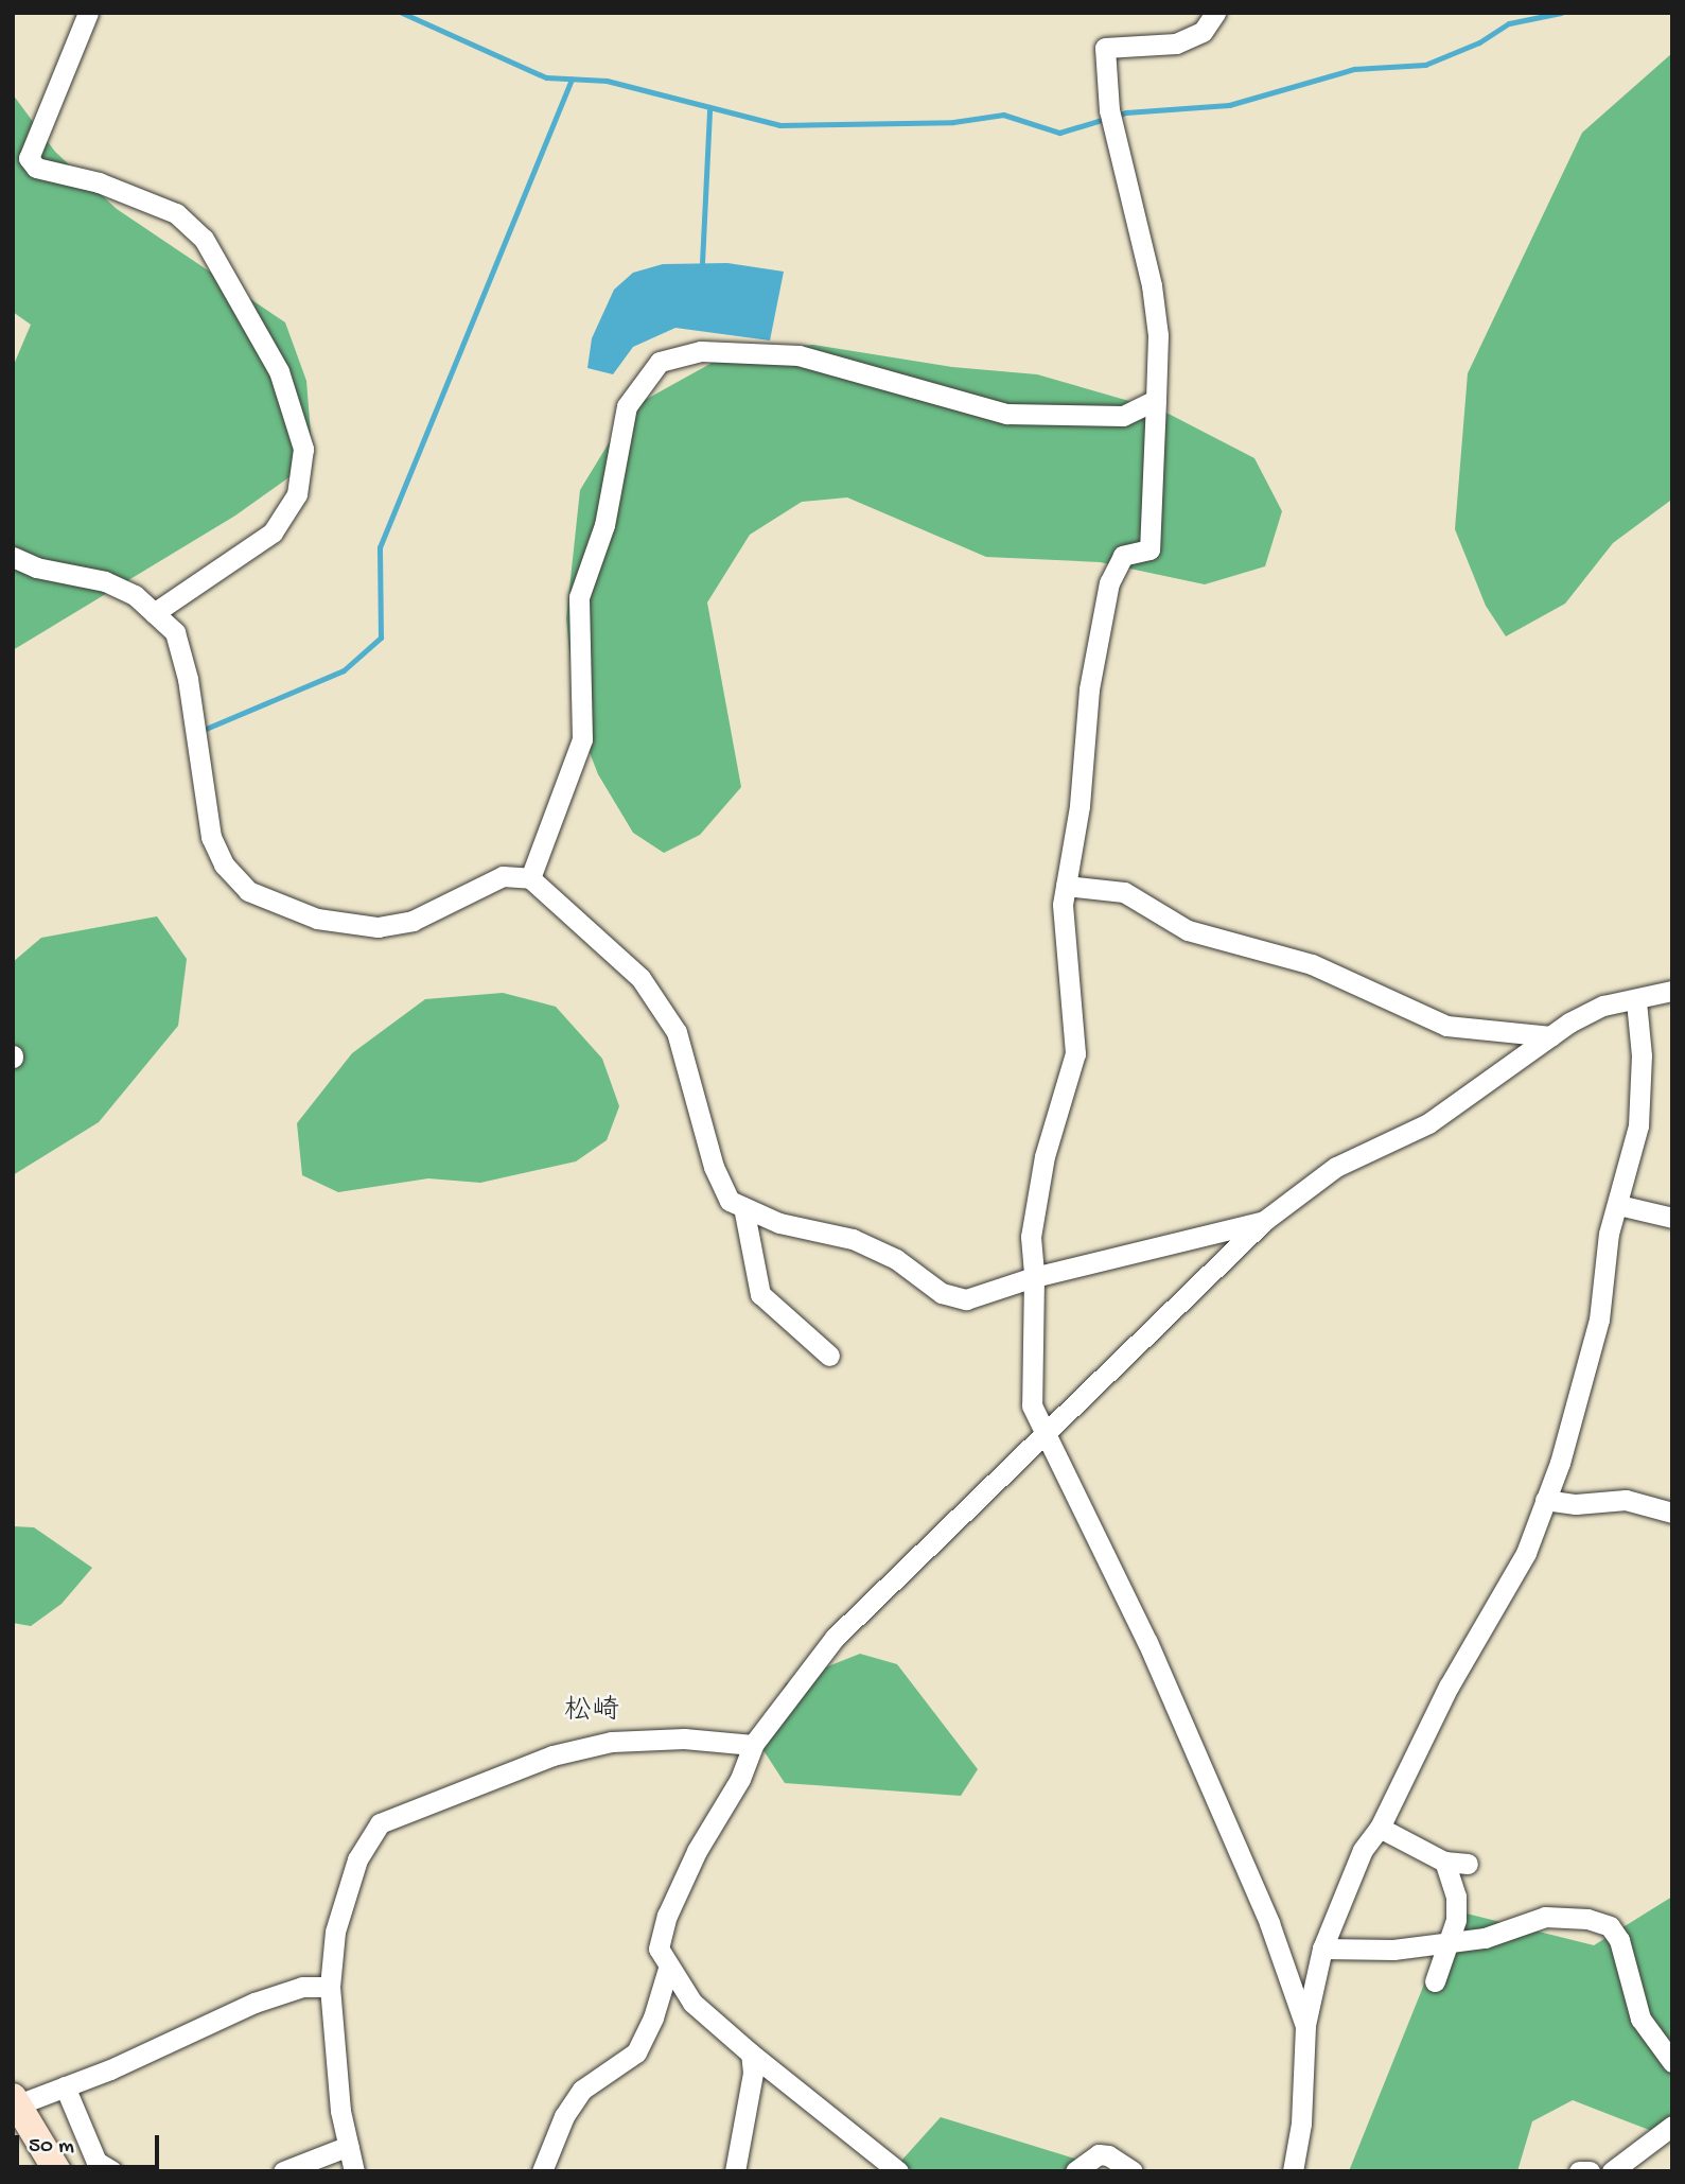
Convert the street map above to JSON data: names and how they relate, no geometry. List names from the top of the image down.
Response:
{
  "districts": ["松崎"],
  "scale_bar": "50 m"
}
